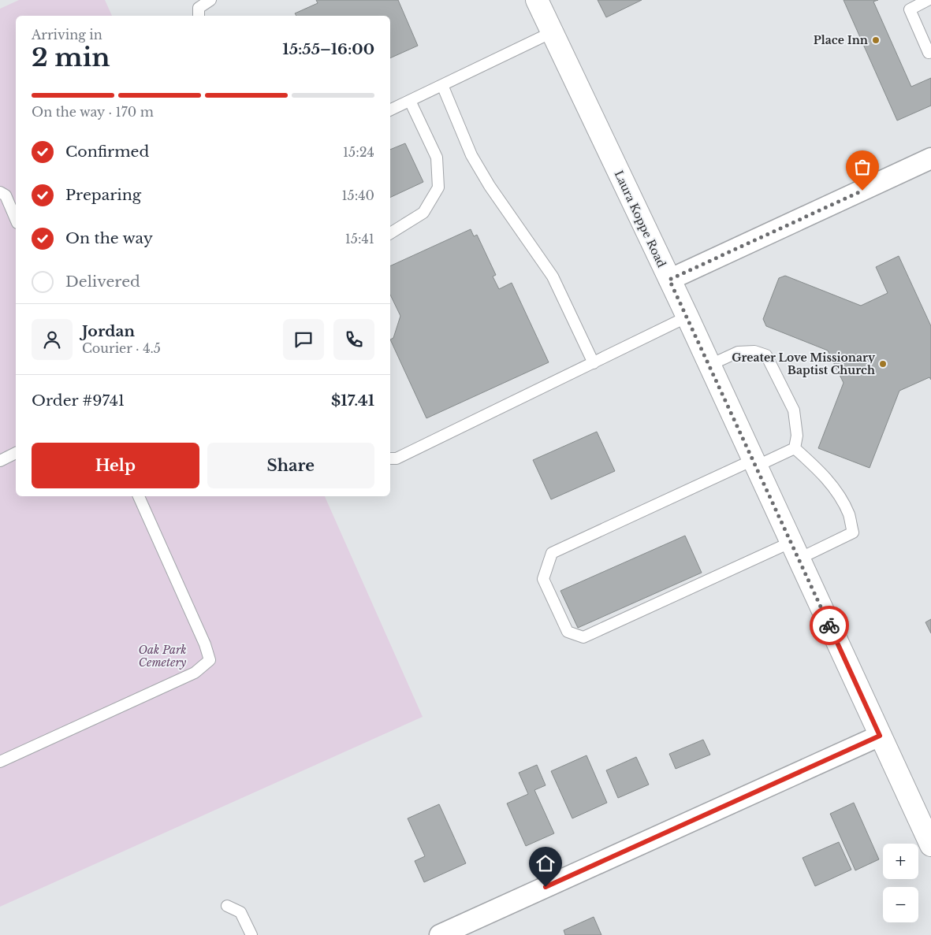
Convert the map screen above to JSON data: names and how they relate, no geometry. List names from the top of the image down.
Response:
{
  "streets": {
    "street": ["Laura Koppe Road"]
  },
  "parks": ["Oak Park Cemetery"],
  "places": ["Place Inn", "Greater Love Missionary Baptist Church"],
  "page": {
    "heading": ["2 min", "Arriving in", "15:55–16:00"],
    "panel": [
      "Jordan",
      "Courier · 4.5",
      "Order #9741",
      "$17.41"
    ],
    "bar": "On the way · 170 m",
    "list": [
      ["Confirmed", "15:24"],
      ["Preparing", "15:40"],
      ["On the way", "15:41"],
      "Delivered"
    ],
    "buttons": ["Help", "Share"],
    "map_buttons": ["+", "−"]
  }
}
